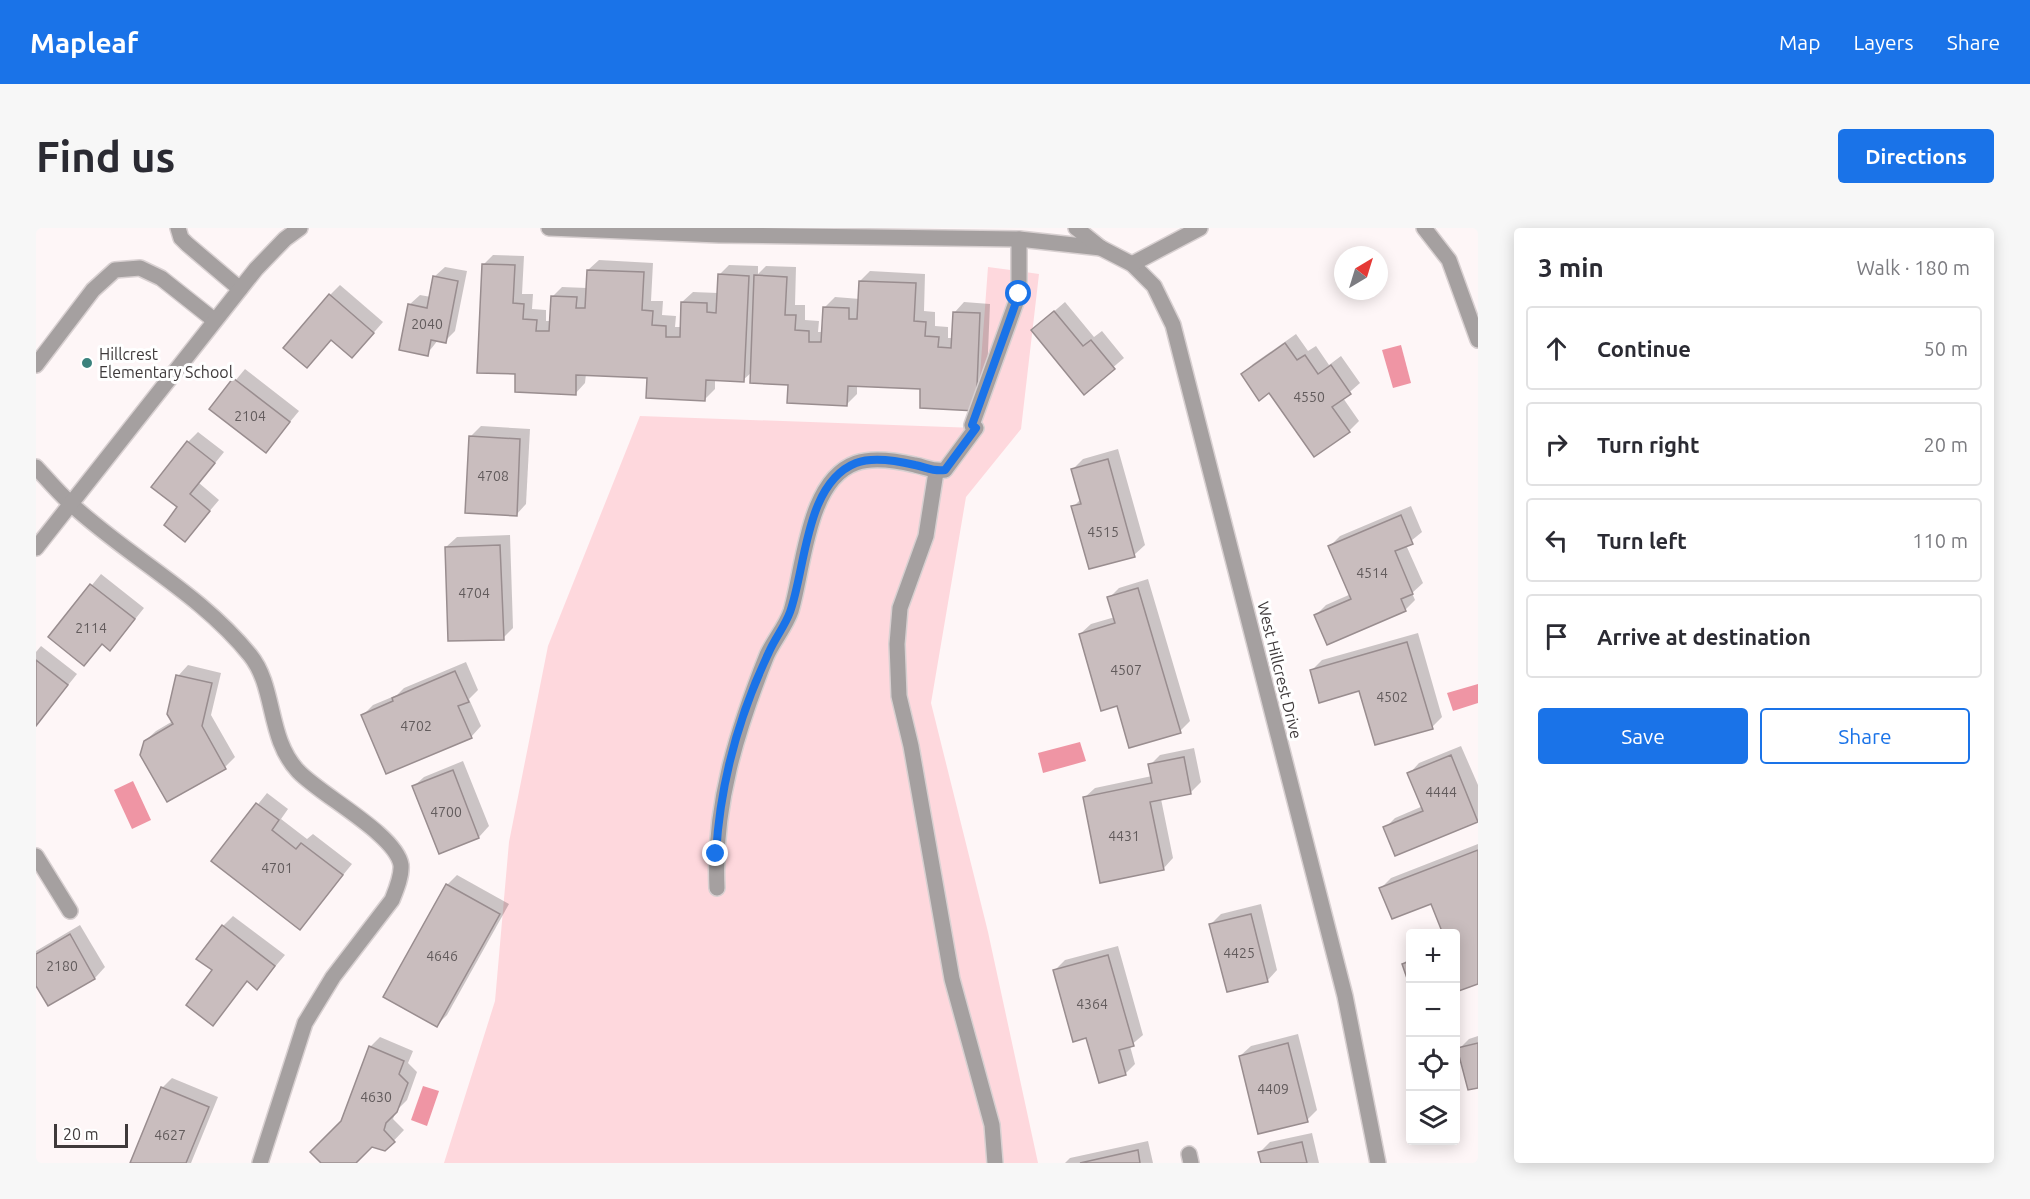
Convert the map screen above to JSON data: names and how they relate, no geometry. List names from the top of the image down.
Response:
{
  "streets": {
    "street": ["West Hillcrest Drive"]
  },
  "places": ["Hillcrest Elementary School"],
  "house_numbers": [
    "2040",
    "4550",
    "2104",
    "4708",
    "4515",
    "4514",
    "4704",
    "2114",
    "4507",
    "4502",
    "4702",
    "4444",
    "4700",
    "4431",
    "4701",
    "4425",
    "4646",
    "2180",
    "4364",
    "4409",
    "4630",
    "4627"
  ],
  "scale_bar": "20 m",
  "north": "top right",
  "page": {
    "header": "Mapleaf",
    "nav": ["Map", "Layers", "Share"],
    "buttons": [
      "Directions",
      ["Save", "Share"]
    ],
    "title": "Find us",
    "heading": ["3 min", "Walk · 180 m"],
    "list": [
      ["Continue", "50 m"],
      ["Turn right", "20 m"],
      ["Turn left", "110 m"],
      "Arrive at destination"
    ],
    "map_buttons": ["+", "−"],
    "scale": "20 m"
  }
}
